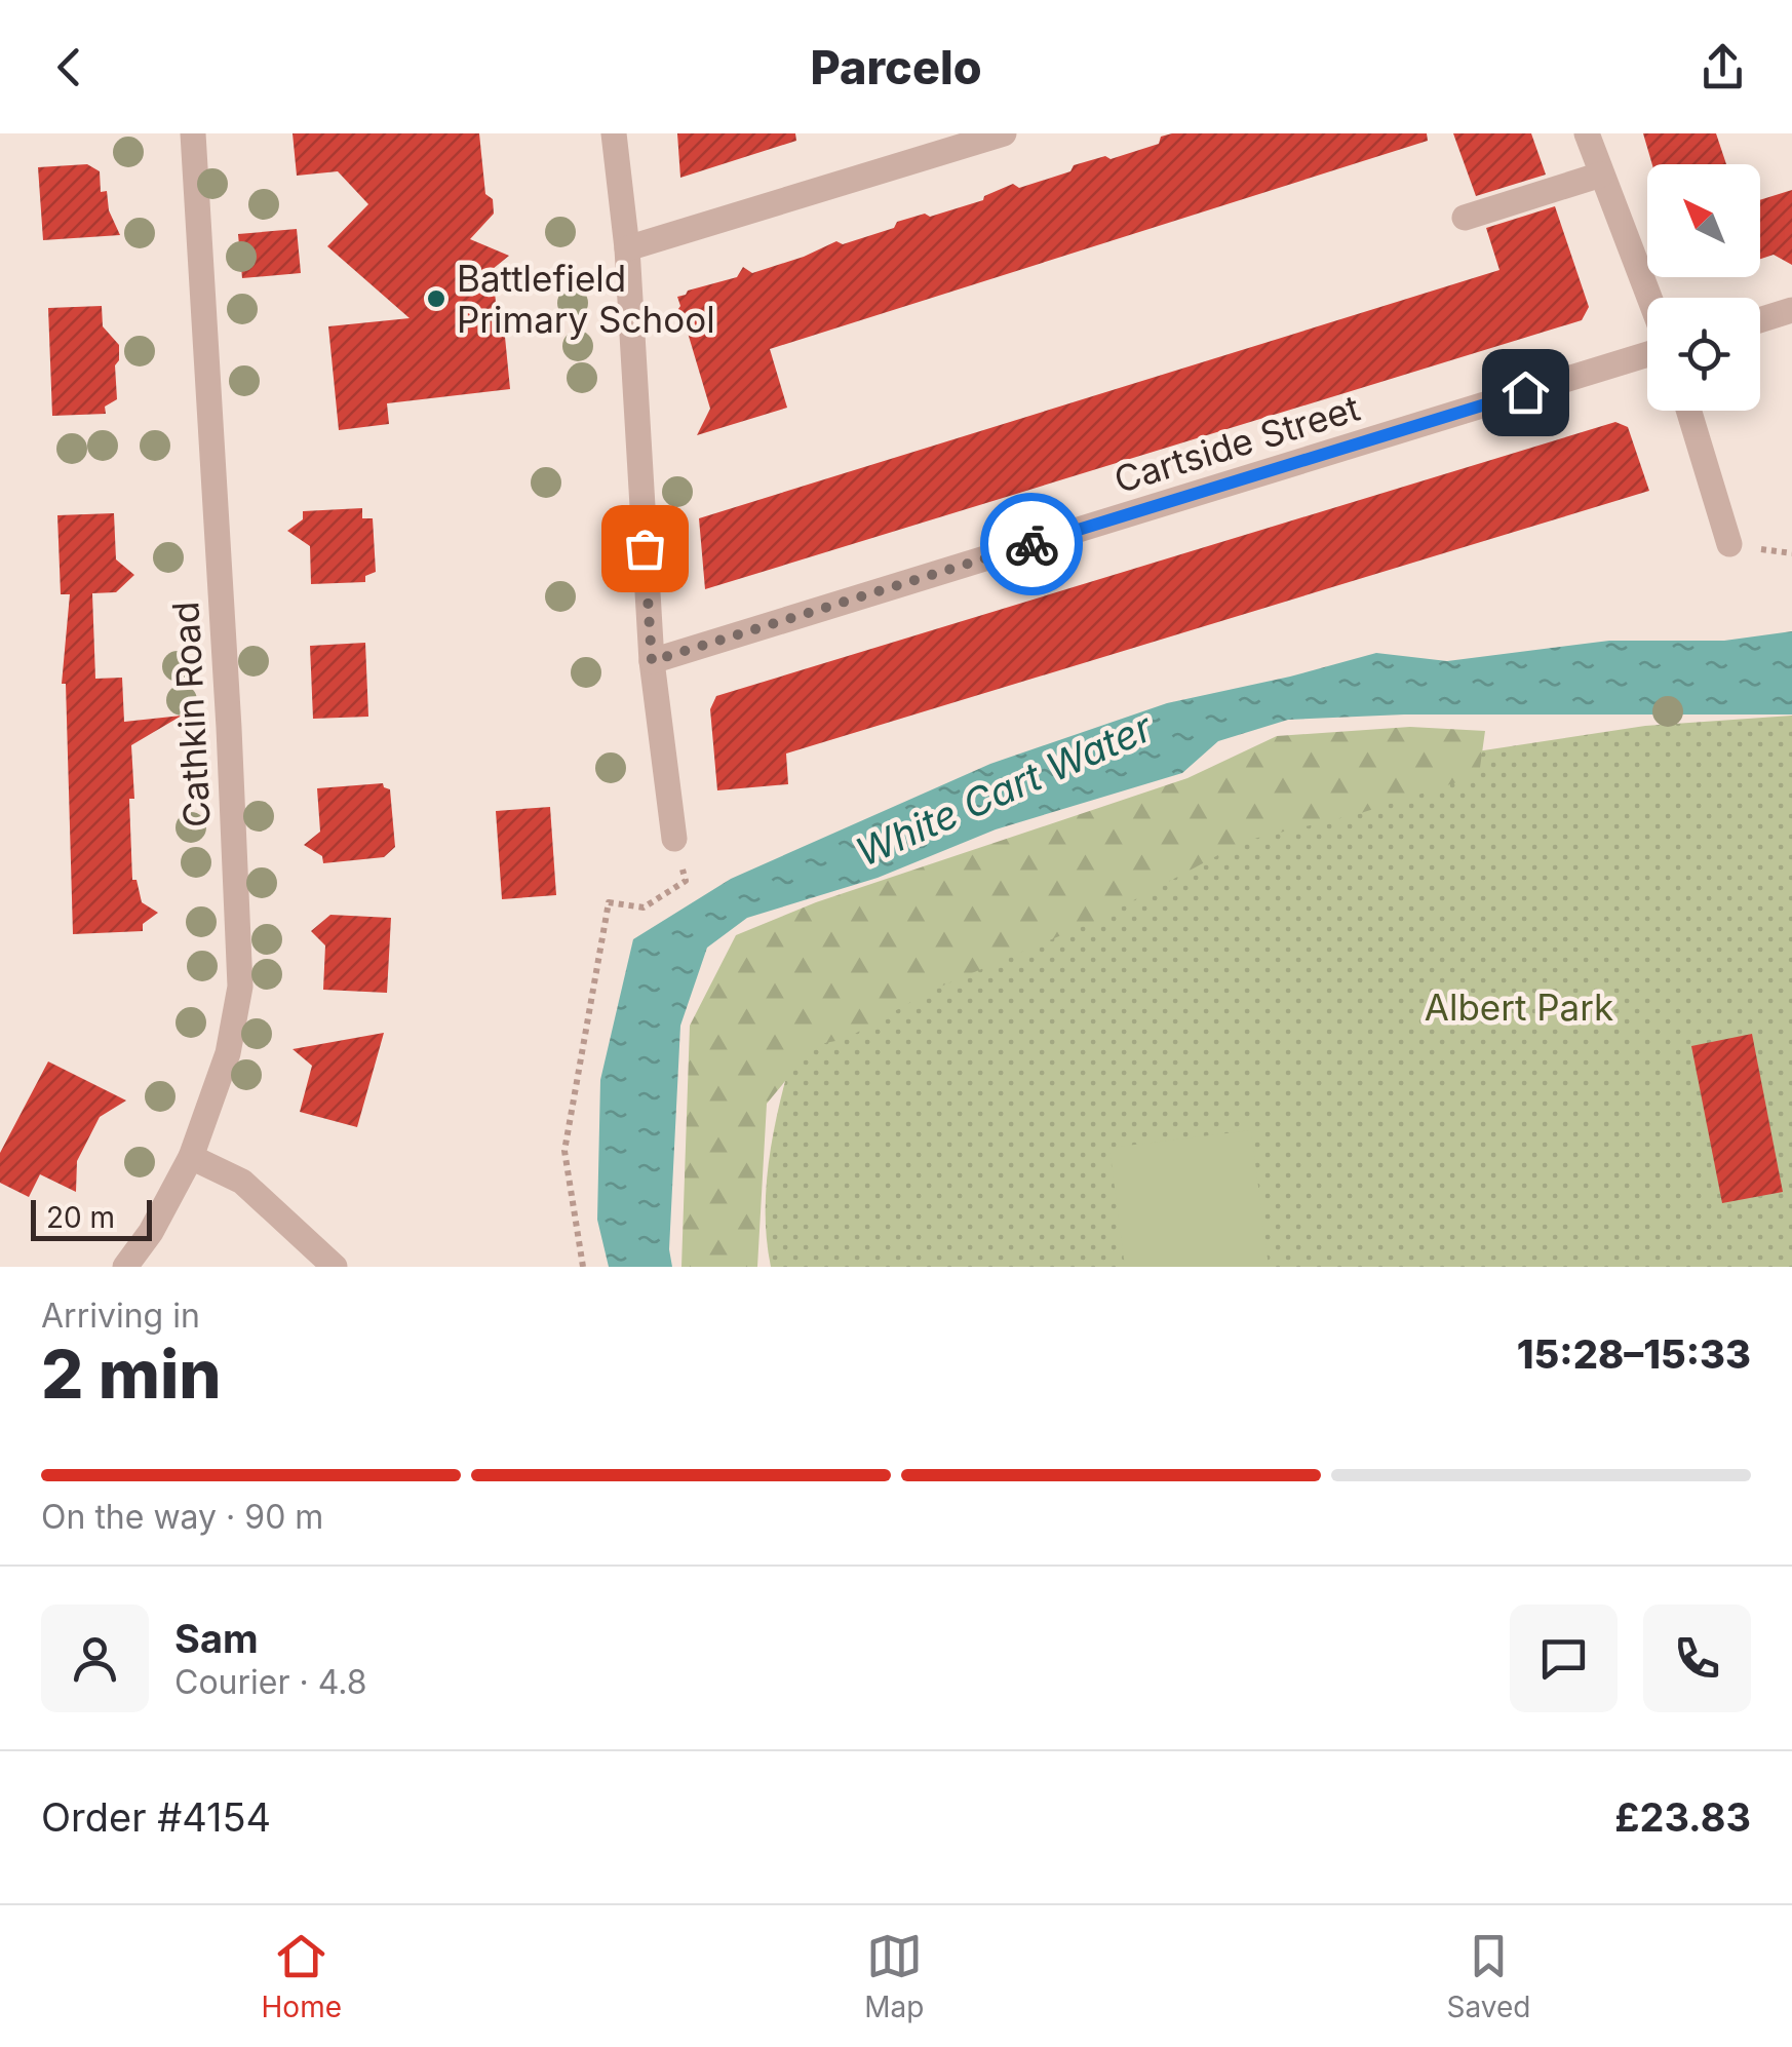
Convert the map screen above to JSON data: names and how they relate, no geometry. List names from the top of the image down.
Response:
{
  "streets": {
    "street": ["Cartside Street", "Cathkin Road"]
  },
  "water": ["White Cart Water"],
  "parks": ["Albert Park"],
  "places": ["Battlefield Primary School"],
  "scale_bar": "20 m",
  "north": "top left",
  "page": {
    "header": "Parcelo",
    "scale": "20 m",
    "heading": ["2 min", "Arriving in", "15:28–15:33"],
    "panel": [
      "Sam",
      "Courier · 4.8",
      "Order #4154",
      "£23.83"
    ],
    "bar": "On the way · 90 m",
    "tabs": ["Home", "Map", "Saved"]
  }
}
